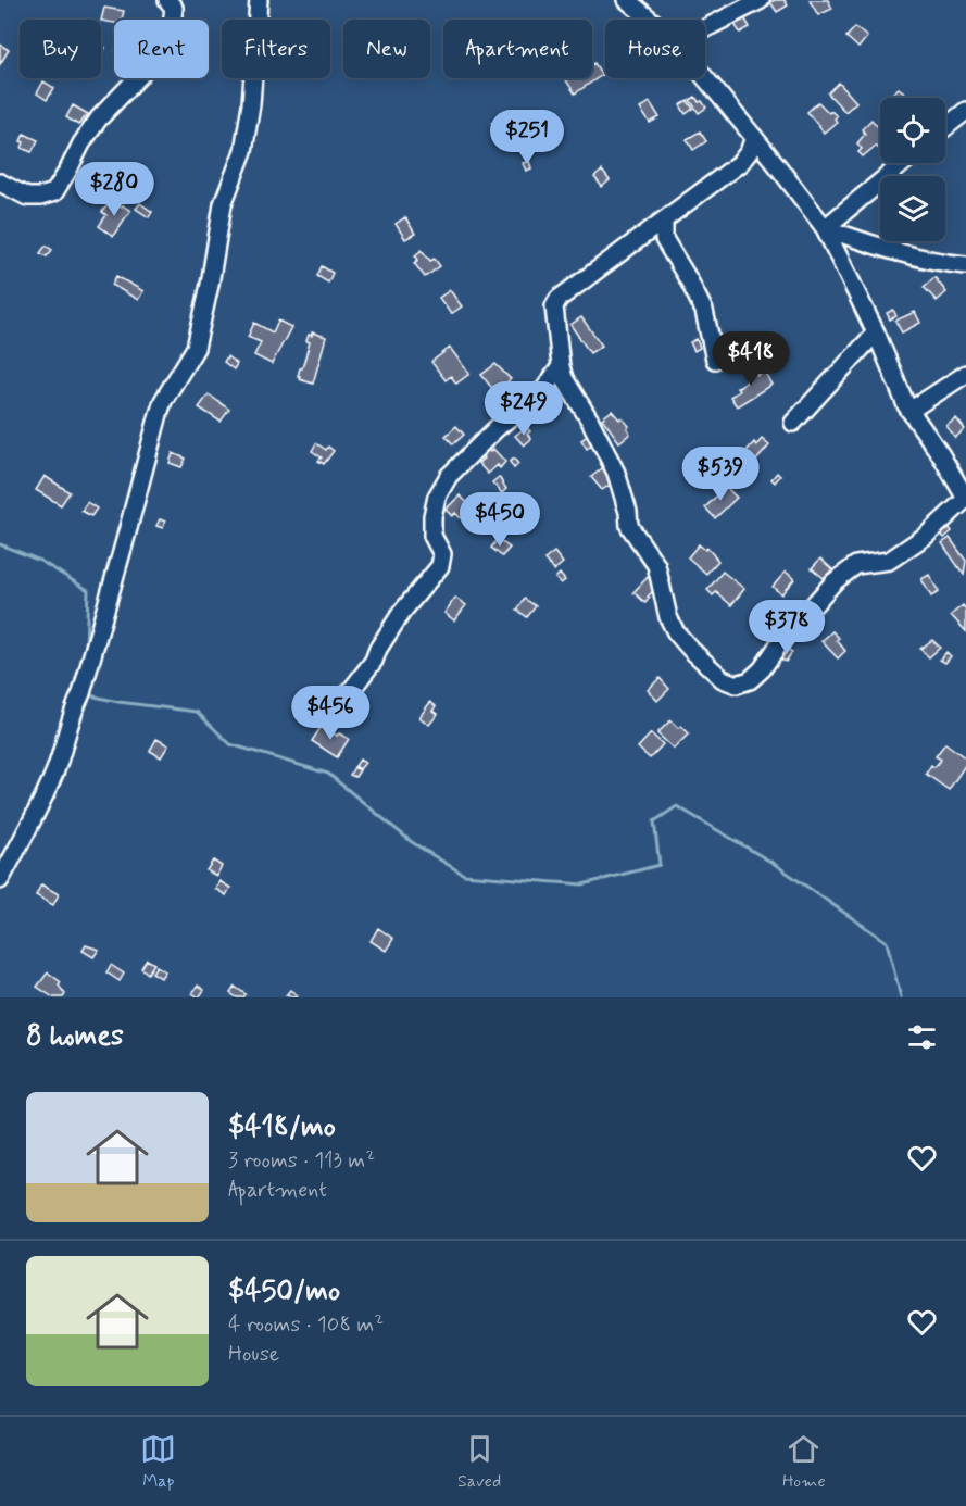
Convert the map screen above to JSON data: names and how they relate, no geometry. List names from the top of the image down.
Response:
{
  "page": {
    "chip": [
      "Buy",
      "Rent",
      "Filters",
      "New",
      "Apartment",
      "House"
    ],
    "price": [
      "$251",
      "$280",
      "$418",
      "$249",
      "$539",
      "$450",
      "$378",
      "$456"
    ],
    "heading": "8 homes",
    "list": [
      {
        "name": "$418/mo",
        "note": "3 rooms · 113 m² · Apartment"
      },
      {
        "name": "$450/mo",
        "note": "4 rooms · 108 m² · House"
      }
    ],
    "tabs": ["Map", "Saved", "Home"]
  }
}
